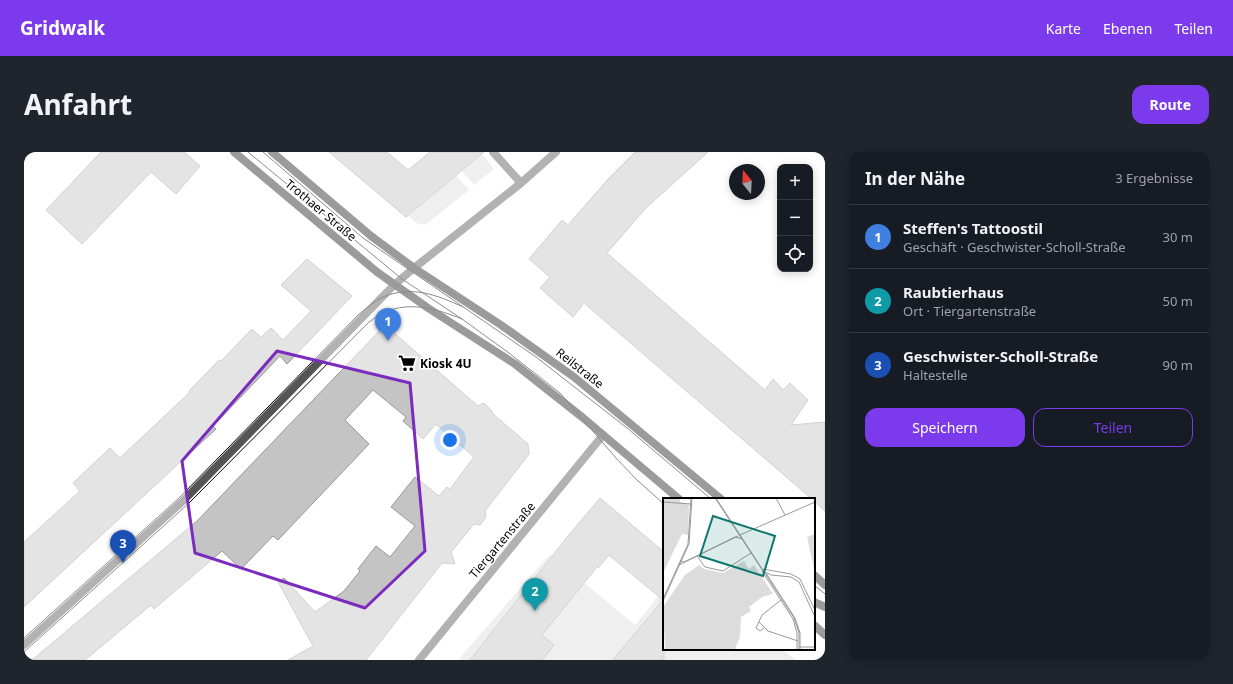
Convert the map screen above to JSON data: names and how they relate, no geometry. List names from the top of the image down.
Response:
{
  "streets": {
    "main road": ["Trothaer Straße", "Reilstraße"],
    "street": ["Tiergartenstraße"]
  },
  "crossings": [
    ["Trothaer Straße", "Reilstraße"]
  ],
  "places": {
    "supermarket": ["Kiosk 4U"]
  },
  "north": "top",
  "page": {
    "header": "Gridwalk",
    "nav": ["Karte", "Ebenen", "Teilen"],
    "title": "Anfahrt",
    "buttons": [
      "Route",
      ["Speichern", "Teilen"]
    ],
    "heading": ["In der Nähe", "3 Ergebnisse"],
    "map_buttons": ["+", "−"],
    "list": [
      {
        "mark": "1",
        "name": "Steffen's Tattoostil",
        "note": "Geschäft · Geschwister-Scholl-Straße",
        "value": "30 m"
      },
      {
        "mark": "2",
        "name": "Raubtierhaus",
        "note": "Ort · Tiergartenstraße",
        "value": "50 m"
      },
      {
        "mark": "3",
        "name": "Geschwister-Scholl-Straße",
        "note": "Haltestelle",
        "value": "90 m"
      }
    ],
    "pins": ["1", "3", "2"]
  }
}
